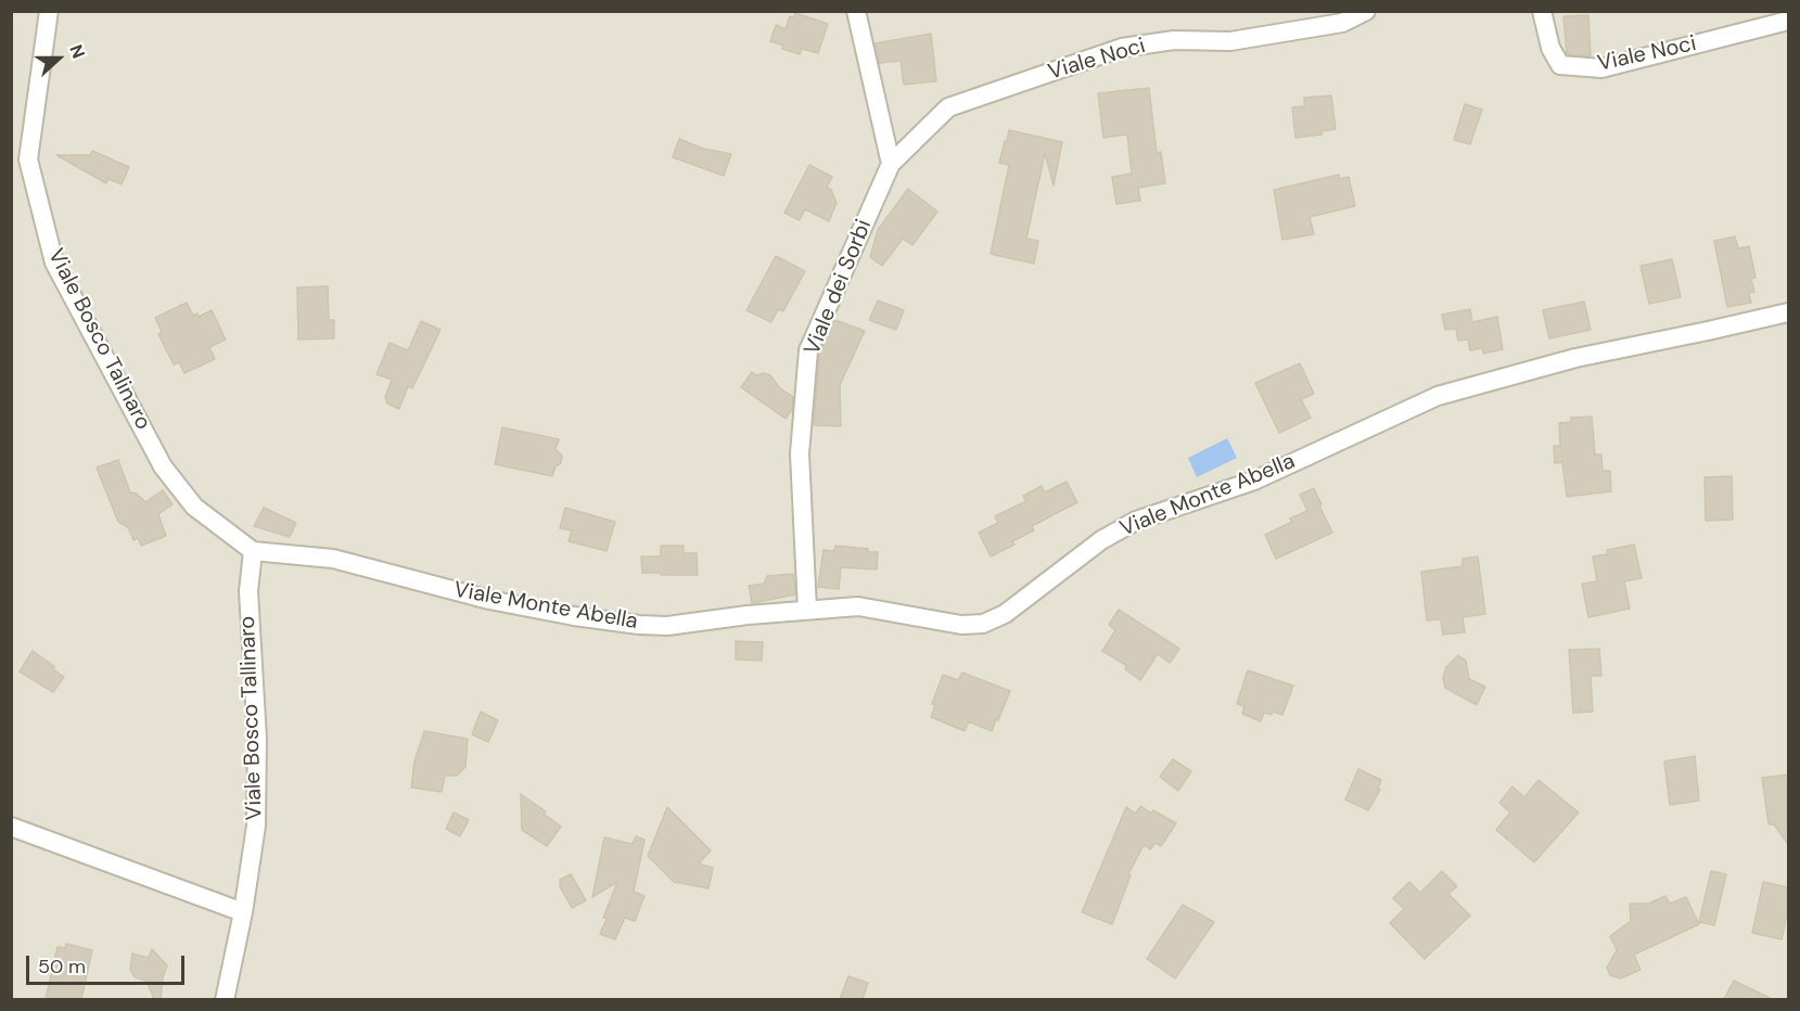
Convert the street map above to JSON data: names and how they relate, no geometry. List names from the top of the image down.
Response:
{
  "streets": {
    "street": [
      "Viale Noci",
      "Viale dei Sorbi",
      "Viale Bosco Talinaro",
      "Viale Monte Abella",
      "Viale Bosco Tallinaro"
    ]
  },
  "crossings": [
    ["Viale Noci", "Viale dei Sorbi"],
    ["Viale dei Sorbi", "Viale Monte Abella"],
    ["Viale Bosco Talinaro", "Viale Monte Abella"],
    ["Viale Bosco Talinaro", "Viale Bosco Tallinaro"],
    ["Viale Monte Abella", "Viale Bosco Tallinaro"]
  ],
  "scale_bar": "50 m",
  "north": "right"
}
